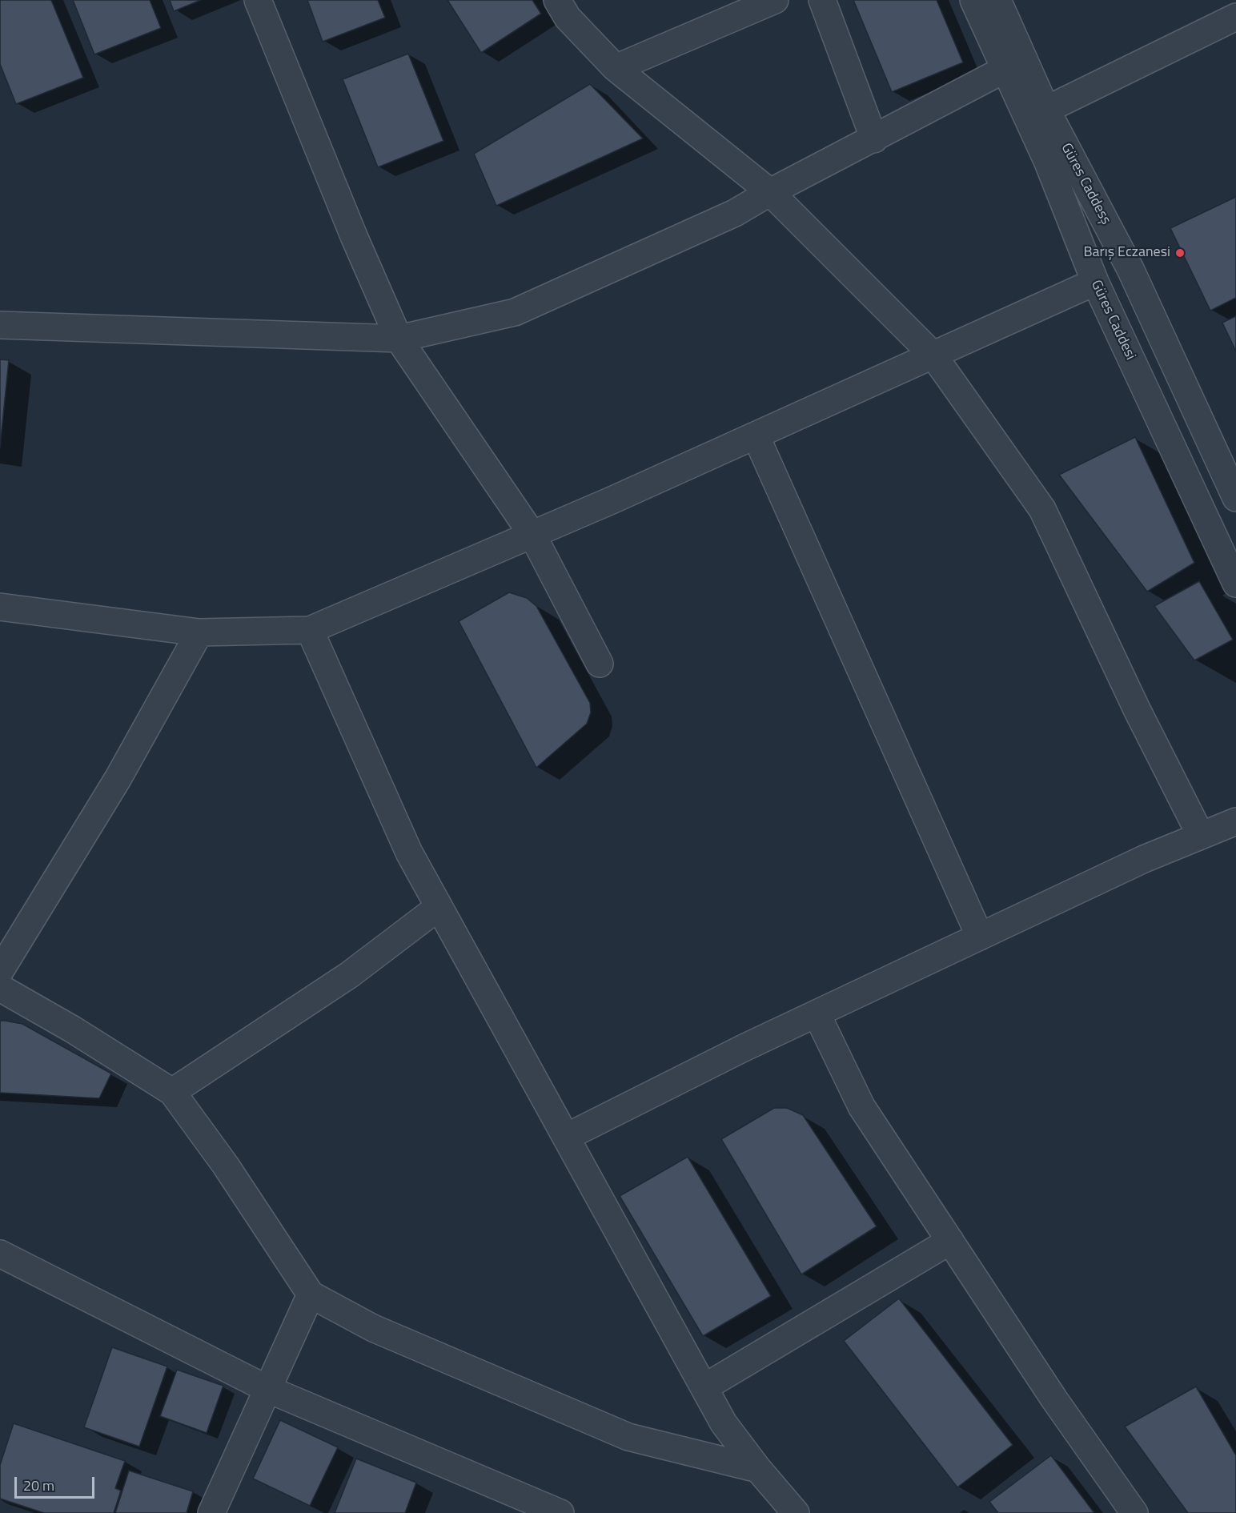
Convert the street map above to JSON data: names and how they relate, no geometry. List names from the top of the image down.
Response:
{
  "streets": {
    "street": ["Güres Caddesş", "Güres Caddesi"]
  },
  "crossings": [
    ["Güres Caddesş", "Güres Caddesi"]
  ],
  "places": ["Barış Eczanesi"],
  "scale_bar": "20 m"
}
